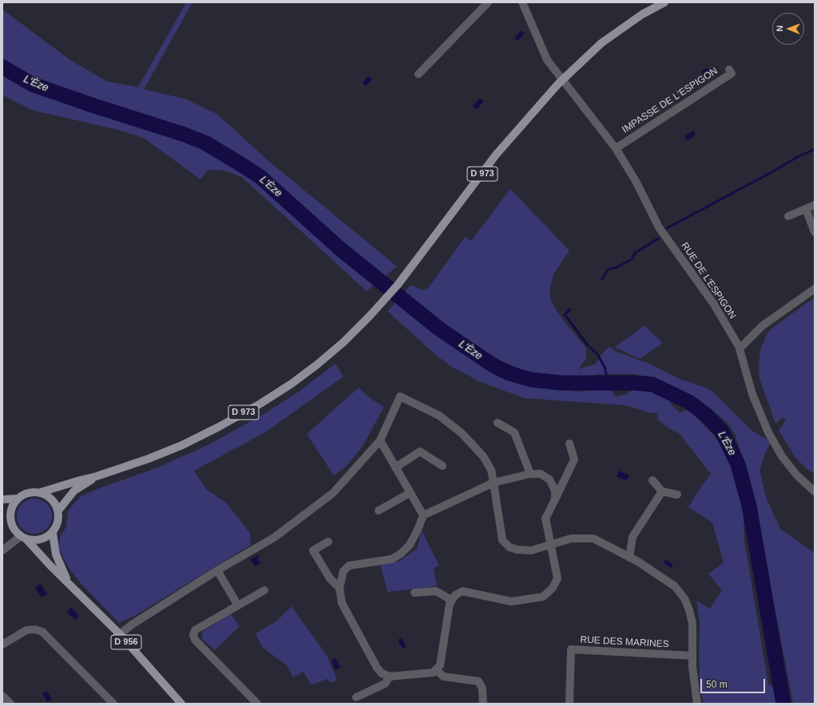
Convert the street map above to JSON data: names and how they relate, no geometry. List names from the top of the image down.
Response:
{
  "streets": {
    "main road": ["D 973", "D 956"],
    "street": ["IMPASSE DE L'ESPIGON", "RUE DE L'ESPIGON", "RUE DES MARINES"]
  },
  "crossings": [
    ["IMPASSE DE L'ESPIGON", "RUE DE L'ESPIGON"],
    ["D 973", "D 956"]
  ],
  "water": ["L'Èze"],
  "scale_bar": "50 m",
  "north": "left"
}
